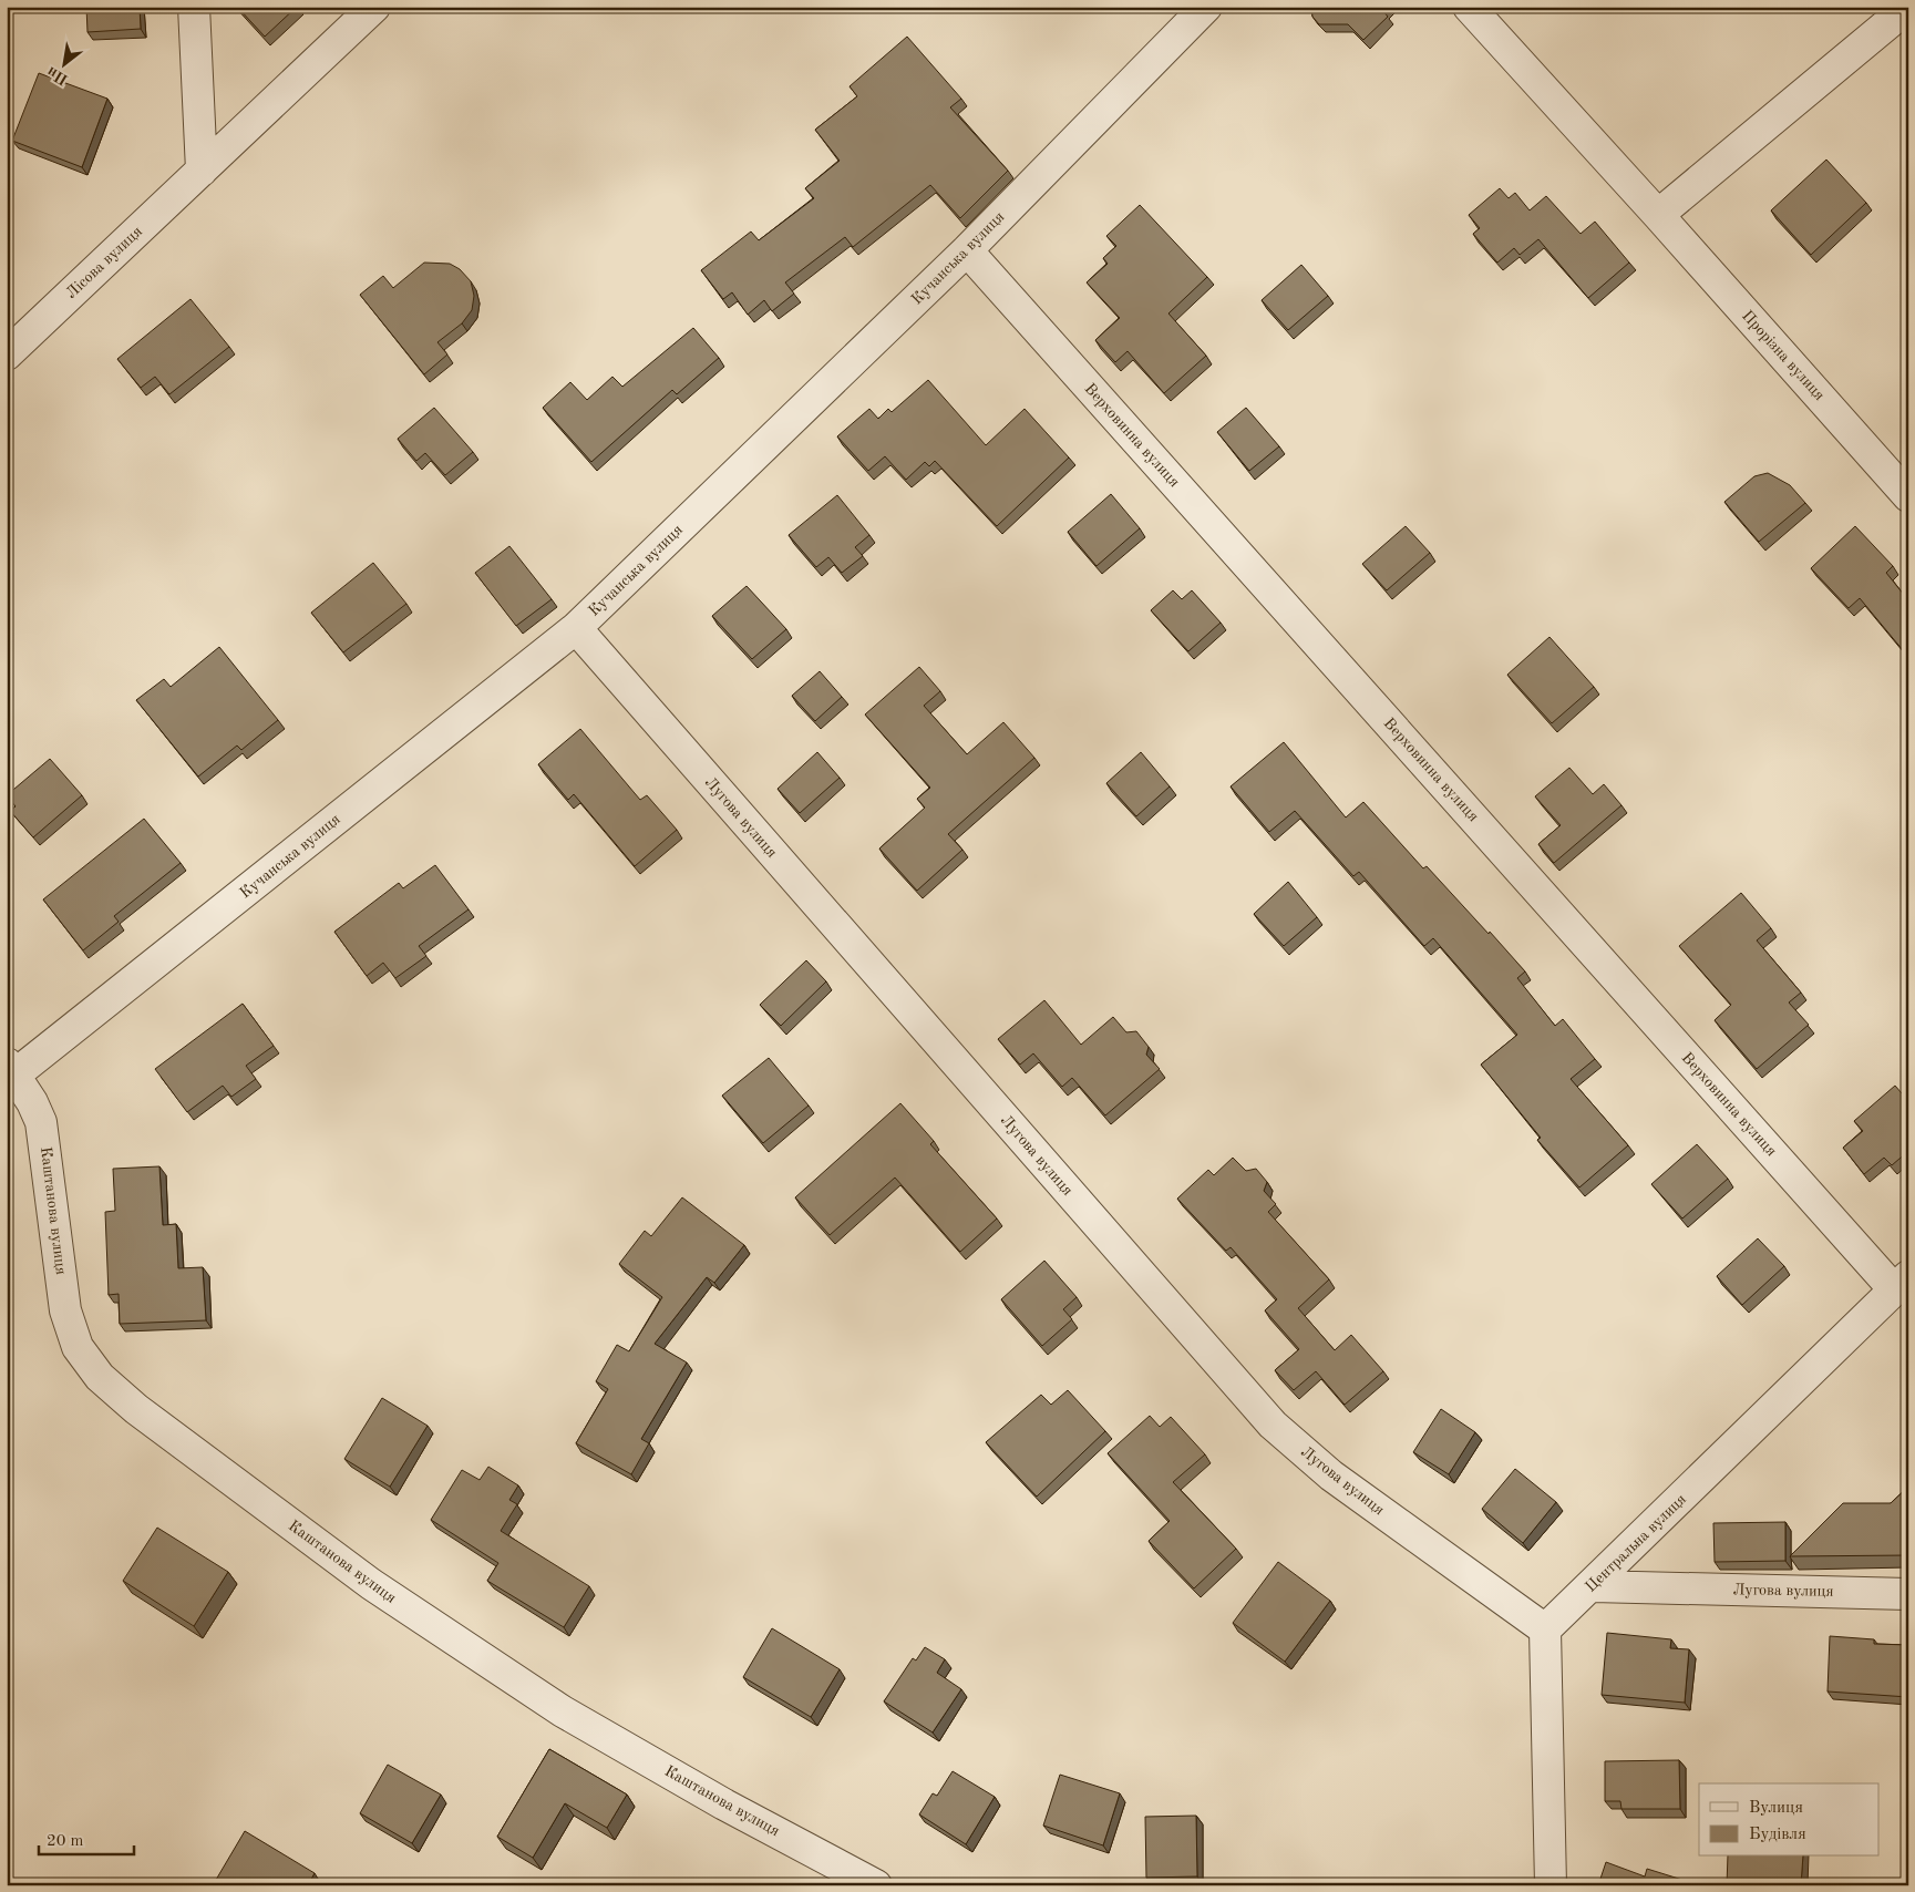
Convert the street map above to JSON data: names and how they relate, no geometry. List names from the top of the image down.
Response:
{
  "streets": {
    "street": [
      "Кучанська вулиця",
      "Лісова вулиця",
      "Прорізна вулиця",
      "Верховинна вулиця",
      "Лугова вулиця",
      "Каштанова вулиця",
      "Центральна вулиця"
    ]
  },
  "crossings": [
    ["Кучанська вулиця", "Верховинна вулиця"],
    ["Кучанська вулиця", "Лугова вулиця"],
    ["Кучанська вулиця", "Каштанова вулиця"],
    ["Верховинна вулиця", "Центральна вулиця"],
    ["Лугова вулиця", "Центральна вулиця"]
  ],
  "legend": ["Вулиця", "Будівля"],
  "scale_bar": "20 m",
  "north": "bottom left"
}
